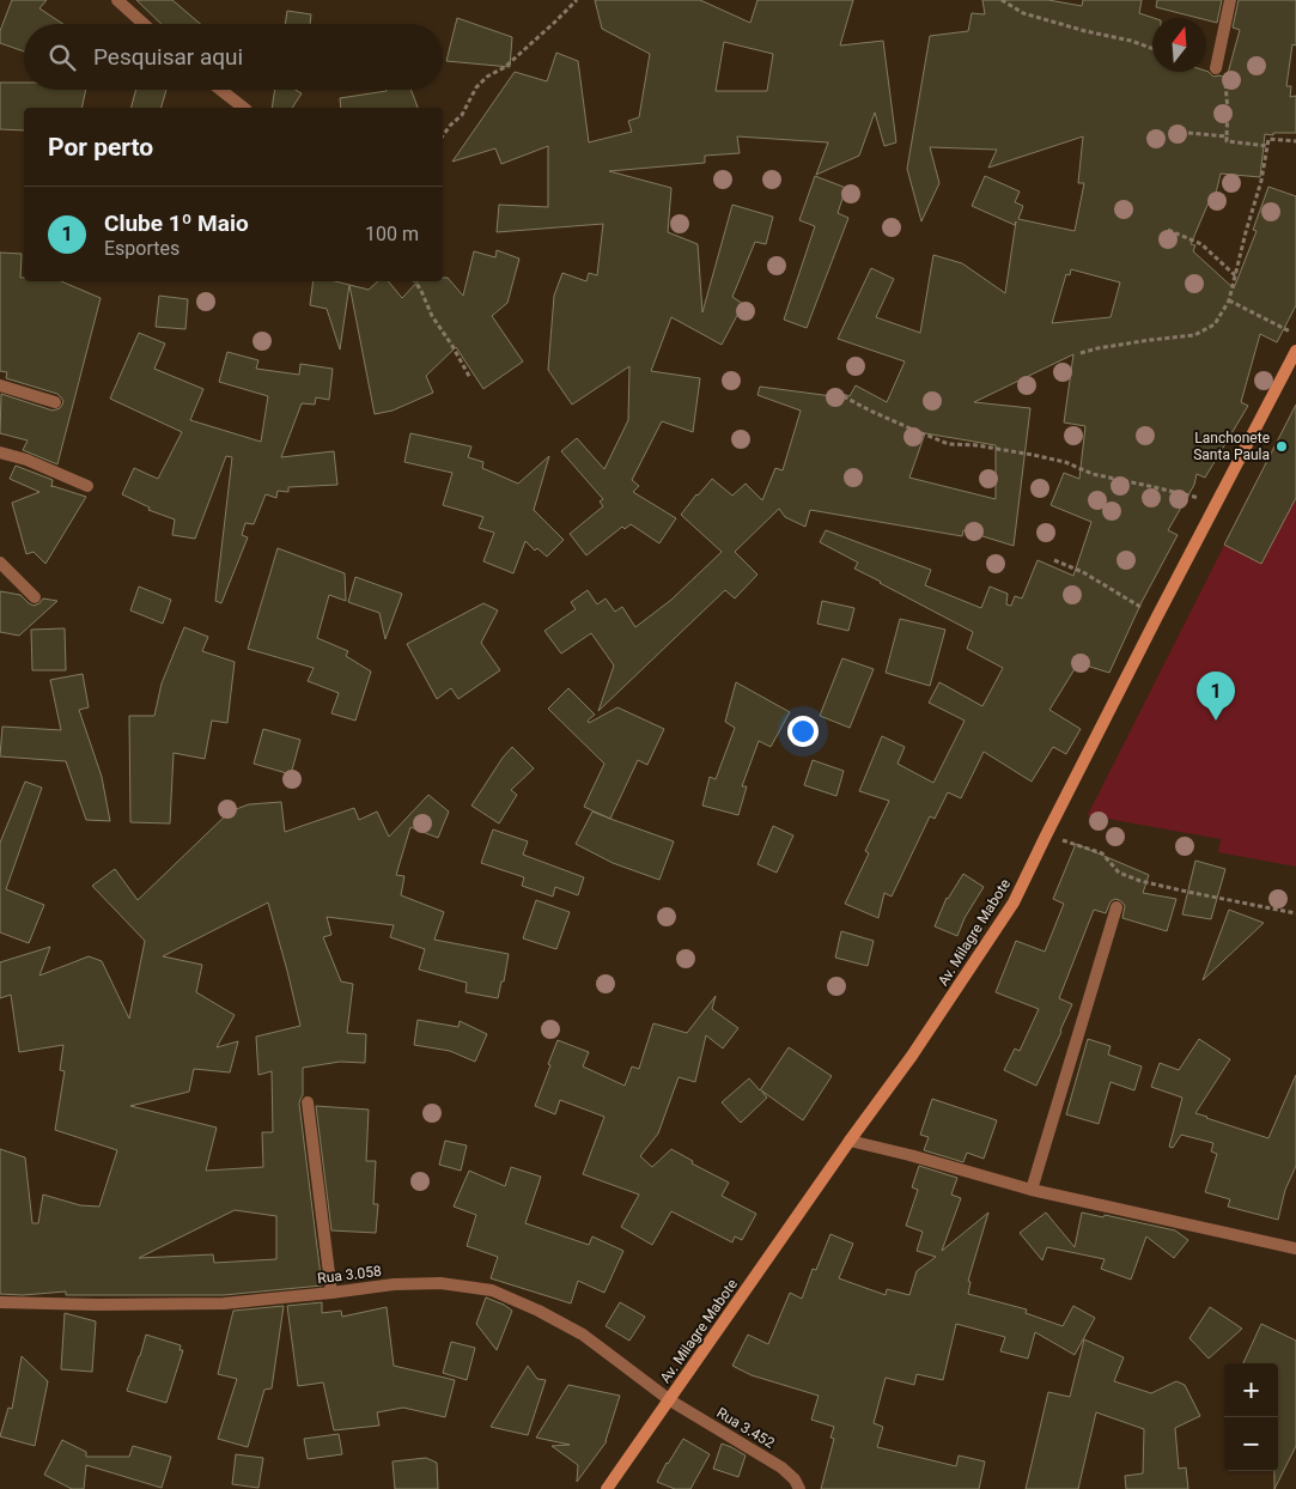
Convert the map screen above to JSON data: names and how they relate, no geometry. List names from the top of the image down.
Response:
{
  "streets": {
    "street": ["Av. Milagre Mabote", "Rua 3.058", "Rua 3.452"]
  },
  "crossings": [
    ["Av. Milagre Mabote", "Rua 3.058"],
    ["Av. Milagre Mabote", "Rua 3.452"],
    ["Rua 3.058", "Rua 3.452"]
  ],
  "places": ["Lanchonete Santa Paula"],
  "north": "top",
  "page": {
    "search": "Pesquisar aqui",
    "heading": "Por perto",
    "list": [
      {
        "mark": "1",
        "name": "Clube 1º Maio",
        "note": "Esportes",
        "value": "100 m"
      }
    ],
    "pins": "1",
    "map_buttons": ["+", "−"]
  }
}
